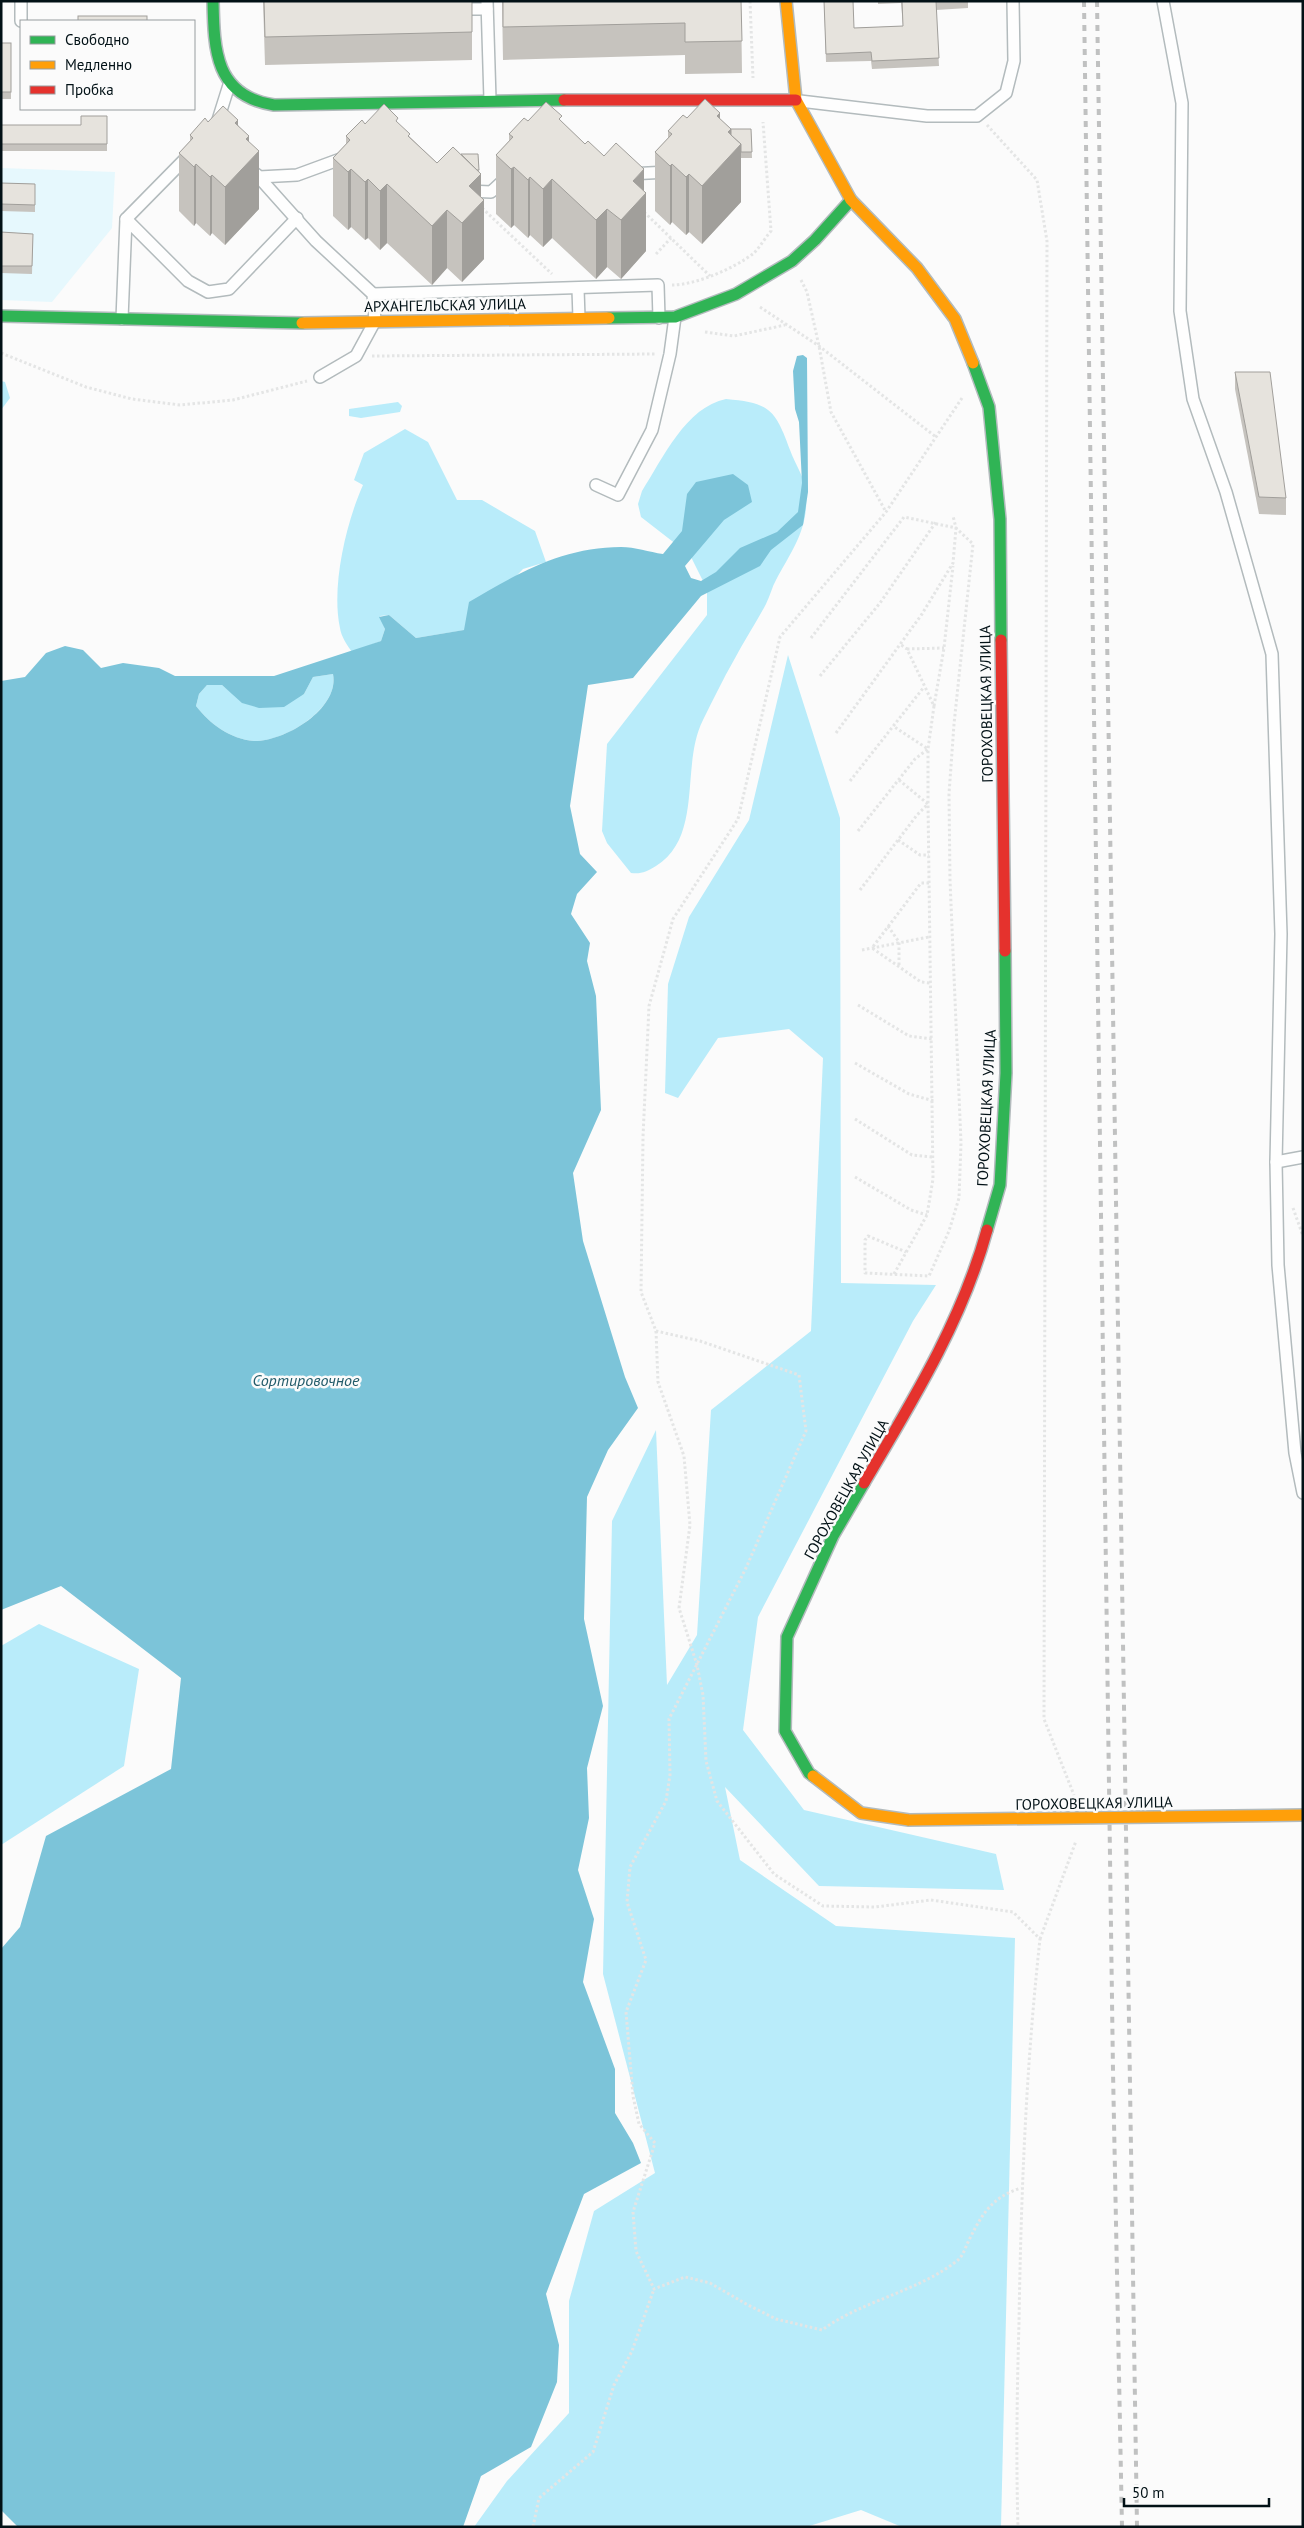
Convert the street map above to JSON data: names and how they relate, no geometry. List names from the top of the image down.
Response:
{
  "streets": {
    "street": ["АРХАНГЕЛЬСКАЯ УЛИЦА", "ГОРОХОВЕЦКАЯ УЛИЦА"]
  },
  "crossings": [
    ["АРХАНГЕЛЬСКАЯ УЛИЦА", "ГОРОХОВЕЦКАЯ УЛИЦА"]
  ],
  "water": ["Сортировочное"],
  "legend": ["Свободно", "Медленно", "Пробка"],
  "scale_bar": "50 m"
}
